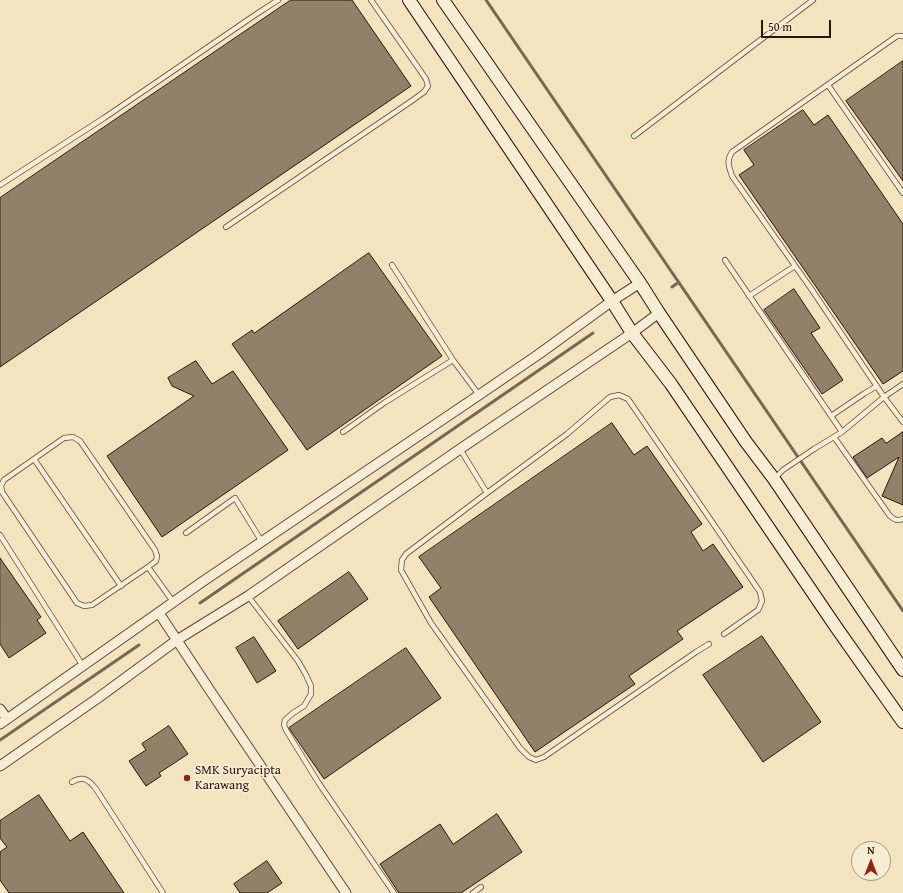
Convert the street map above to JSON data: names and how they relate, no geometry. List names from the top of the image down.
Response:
{
  "places": ["SMK Suryacipta Karawang"],
  "scale_bar": "50 m",
  "north": "top"
}
